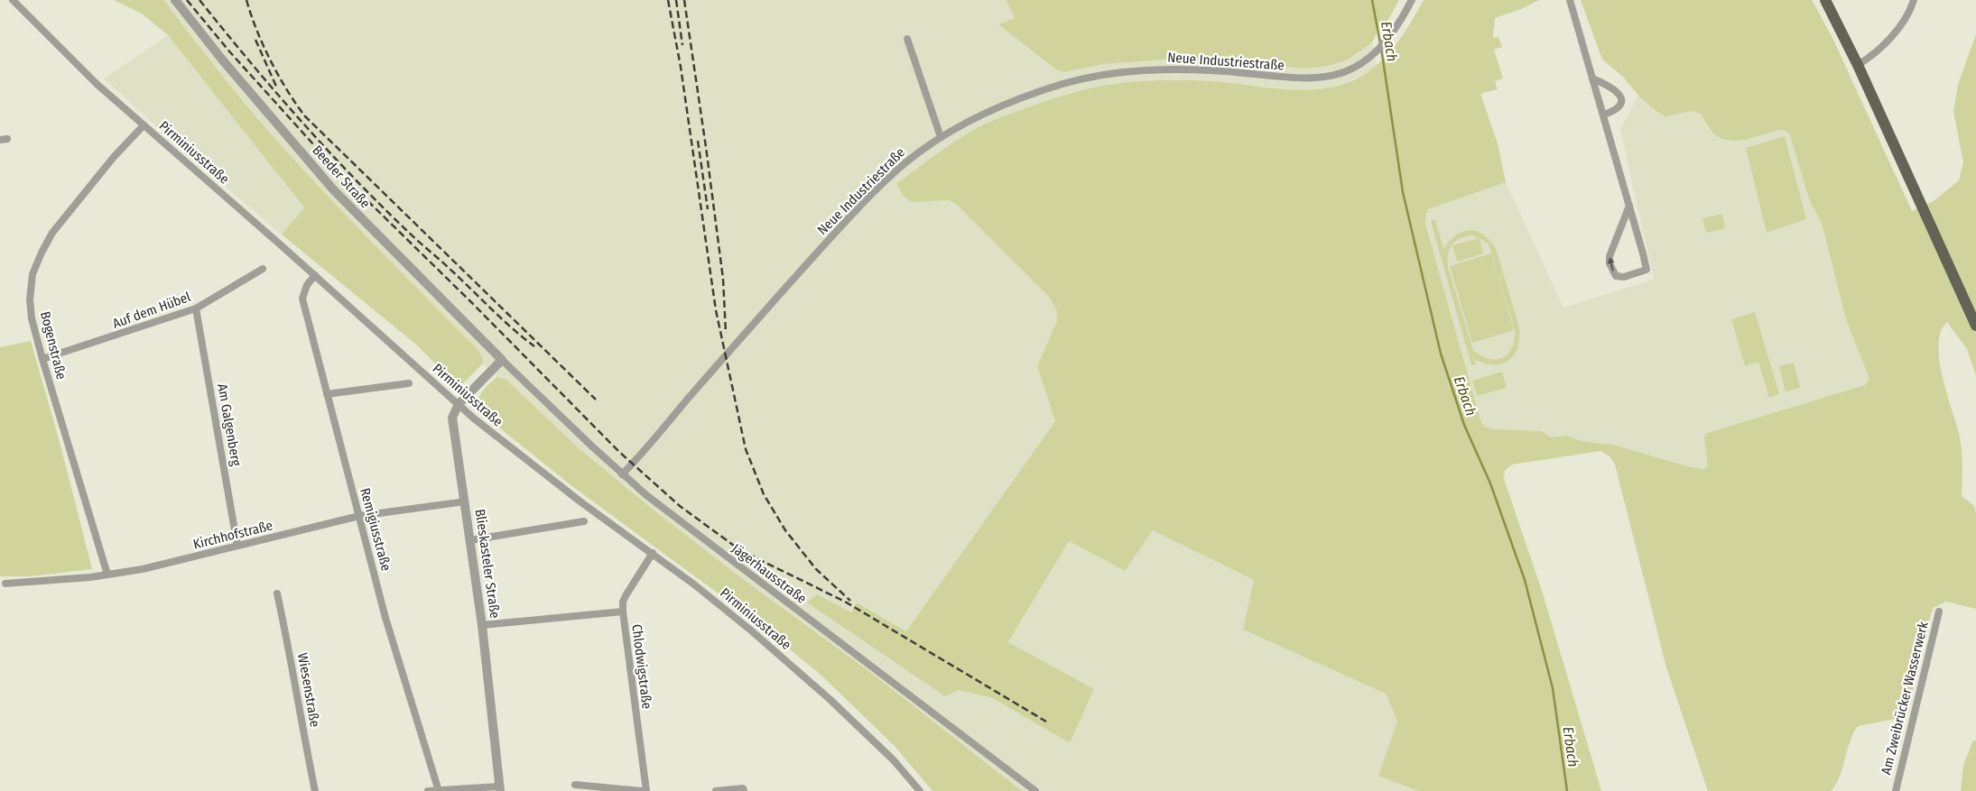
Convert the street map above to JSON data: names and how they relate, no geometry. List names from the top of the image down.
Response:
{
  "streets": {
    "street": [
      "Neue Industriestraße",
      "Pirminiusstraße",
      "Beeder Straße",
      "Auf dem Hübel",
      "Bogenstraße",
      "Am Galgenberg",
      "Remigiusstraße",
      "Kirchhofstraße",
      "Blieskasteler Straße",
      "Jägerhausstraße",
      "Chlodwigstraße",
      "Wiesenstraße",
      "Am Zweibrücker Wasserwerk"
    ]
  },
  "crossings": [
    ["Neue Industriestraße", "Jägerhausstraße"],
    ["Pirminiusstraße", "Bogenstraße"],
    ["Pirminiusstraße", "Remigiusstraße"],
    ["Pirminiusstraße", "Blieskasteler Straße"],
    ["Pirminiusstraße", "Chlodwigstraße"],
    ["Beeder Straße", "Blieskasteler Straße"],
    ["Beeder Straße", "Jägerhausstraße"],
    ["Auf dem Hübel", "Bogenstraße"],
    ["Auf dem Hübel", "Am Galgenberg"],
    ["Bogenstraße", "Kirchhofstraße"],
    ["Am Galgenberg", "Kirchhofstraße"],
    ["Remigiusstraße", "Kirchhofstraße"],
    ["Kirchhofstraße", "Blieskasteler Straße"],
    ["Blieskasteler Straße", "Jägerhausstraße"]
  ],
  "water": ["Erbach"]
}
